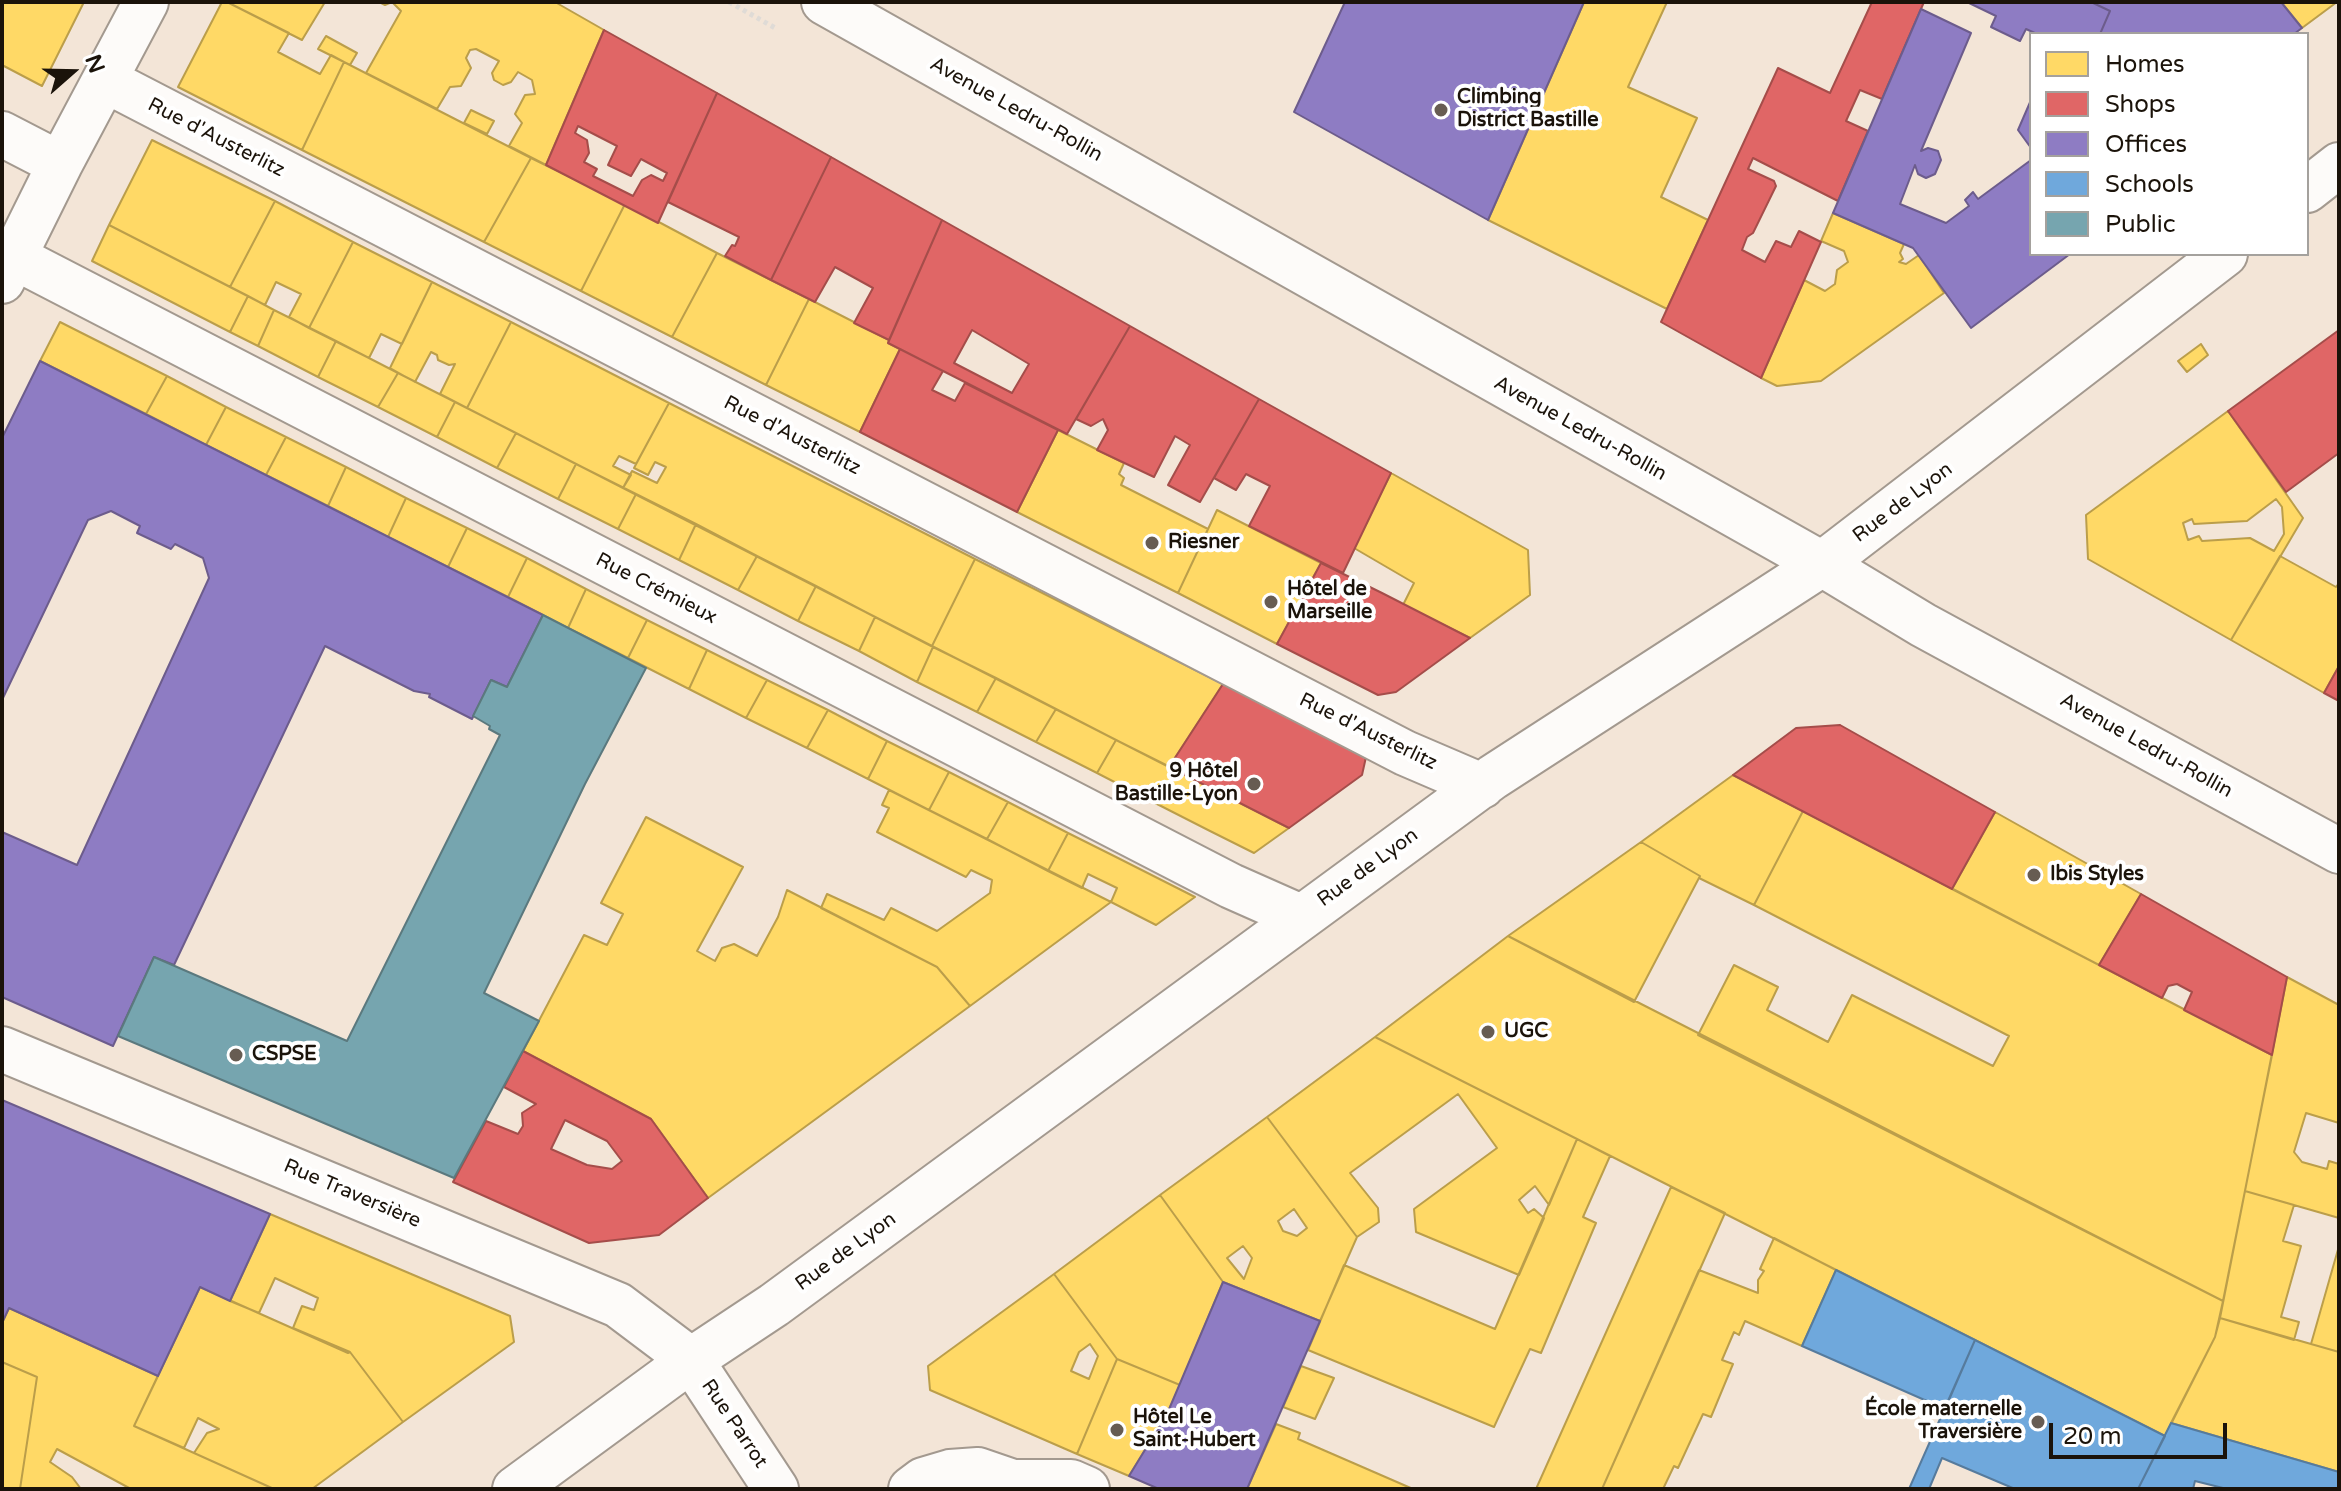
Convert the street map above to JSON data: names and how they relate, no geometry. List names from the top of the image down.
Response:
{
  "streets": {
    "street": [
      "Avenue Ledru-Rollin",
      "Rue d'Austerlitz",
      "Rue de Lyon",
      "Rue Crémieux",
      "Rue Traversière",
      "Rue Parrot"
    ]
  },
  "crossings": [
    ["Avenue Ledru-Rollin", "Rue de Lyon"],
    ["Rue d'Austerlitz", "Rue de Lyon"],
    ["Rue de Lyon", "Rue Crémieux"],
    ["Rue de Lyon", "Rue Traversière"],
    ["Rue de Lyon", "Rue Parrot"],
    ["Rue Traversière", "Rue Parrot"]
  ],
  "places": [
    "Climbing District Bastille",
    "Riesner",
    "Hôtel de Marseille",
    "9 Hôtel Bastille-Lyon",
    "Ibis Styles",
    "UGC",
    "CSPSE",
    "École maternelle Traversière",
    "Hôtel Le Saint-Hubert"
  ],
  "legend": [
    "Homes",
    "Shops",
    "Offices",
    "Schools",
    "Public"
  ],
  "scale_bar": "20 m",
  "north": "right"
}
